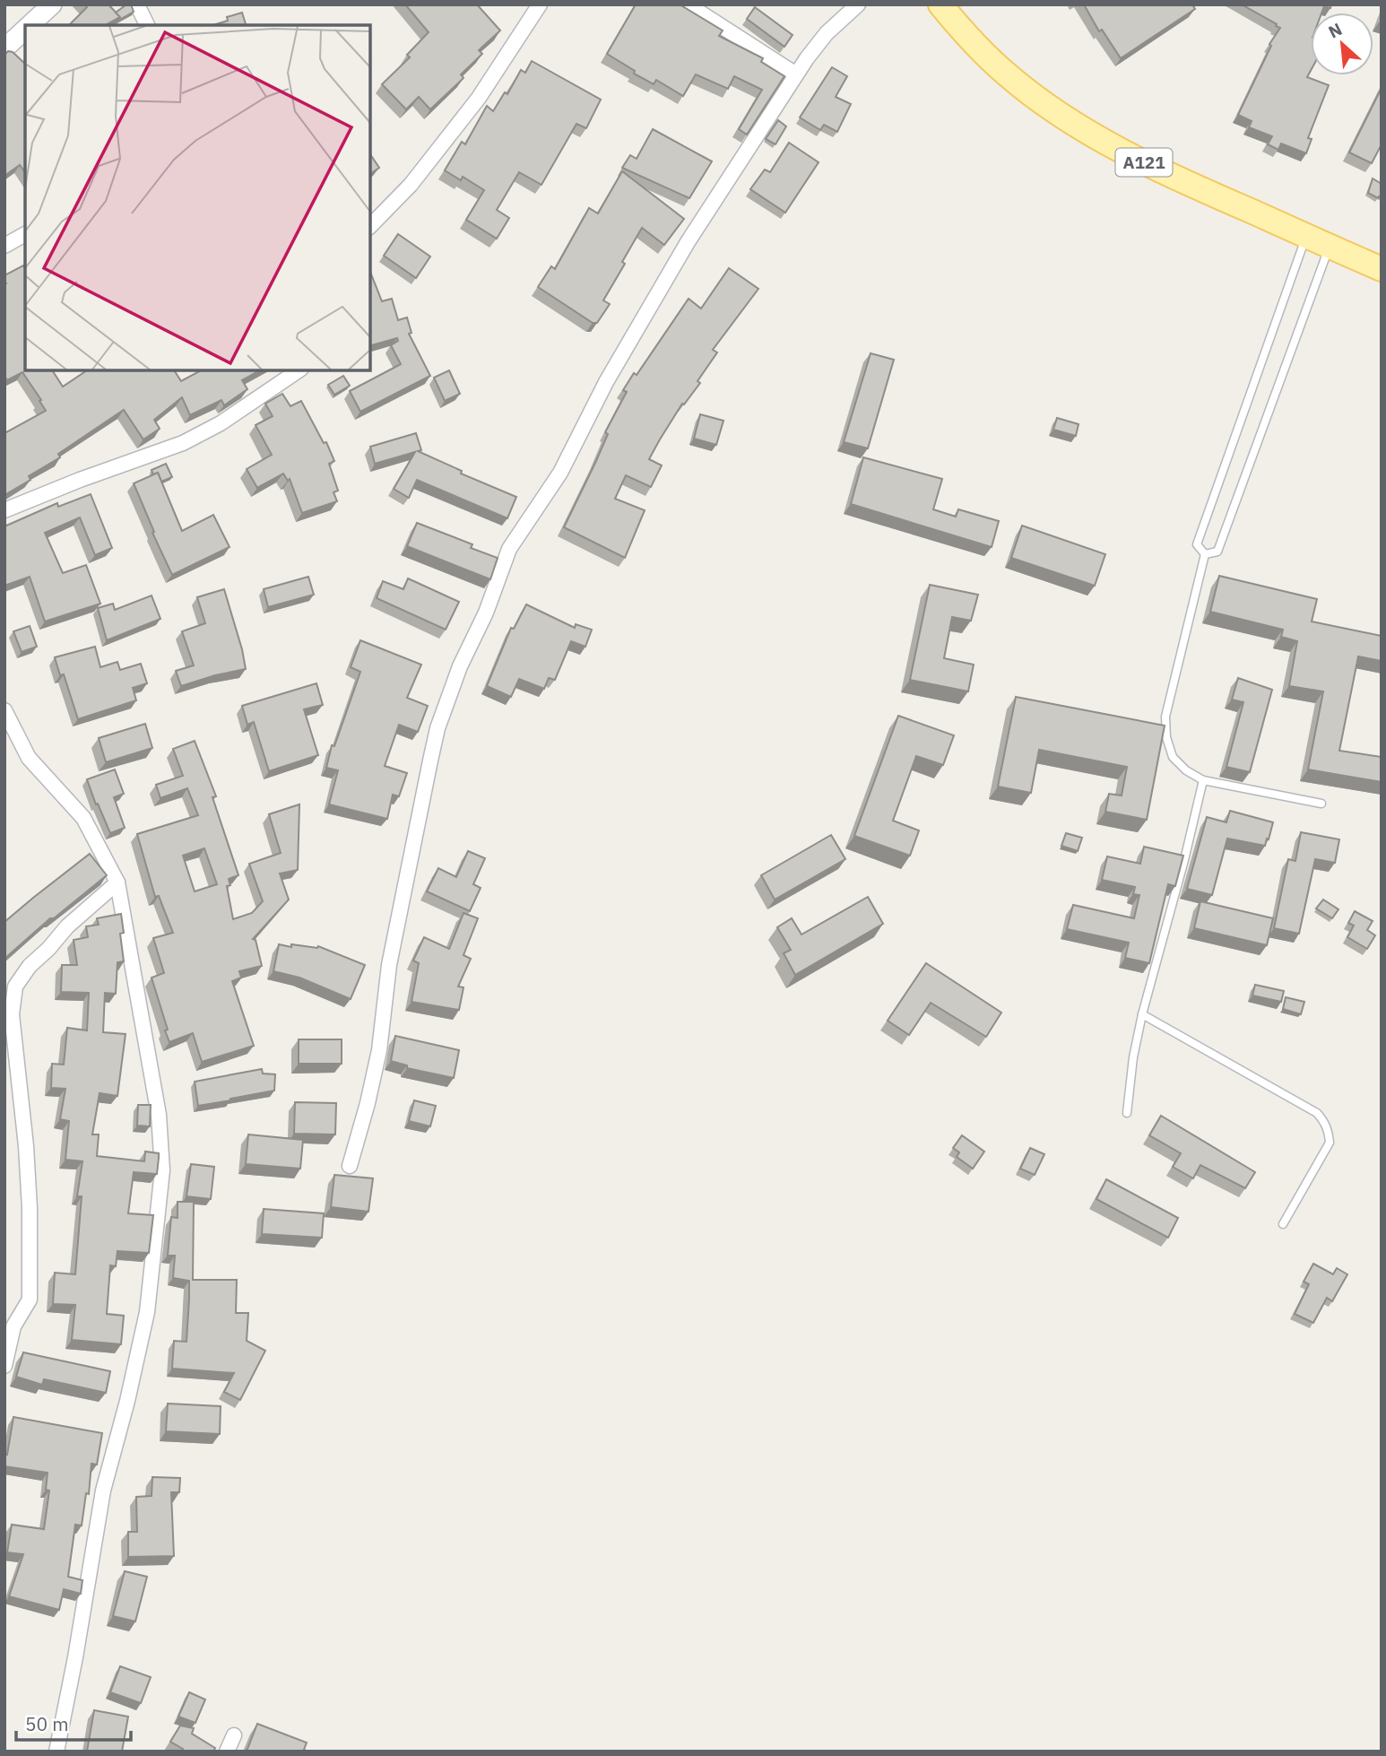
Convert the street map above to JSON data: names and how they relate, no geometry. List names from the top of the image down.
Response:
{
  "streets": {
    "main road": ["A121"]
  },
  "scale_bar": "50 m",
  "north": "top left"
}
